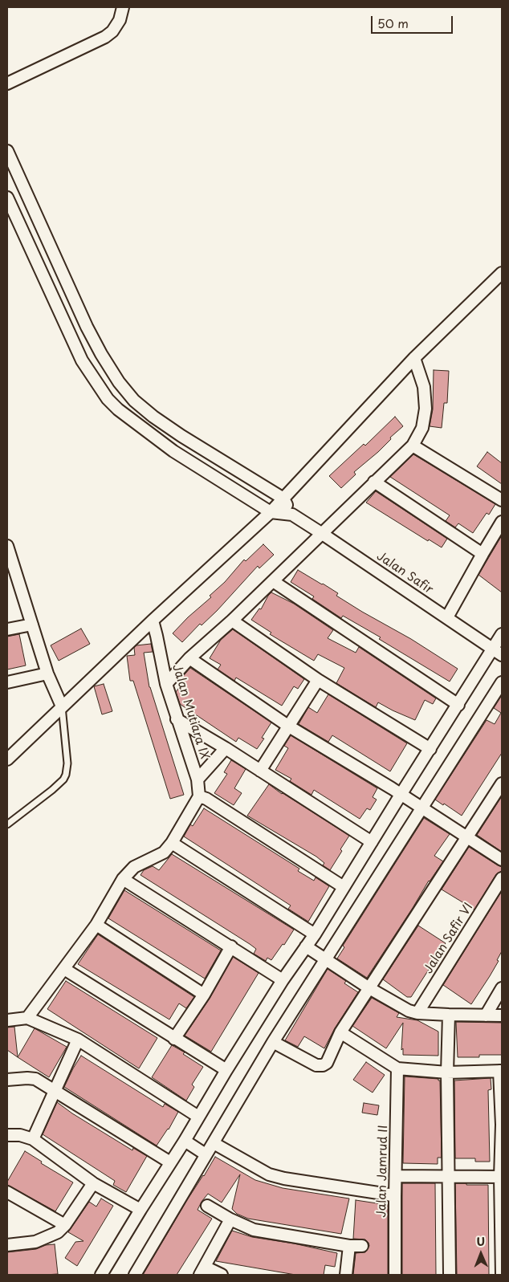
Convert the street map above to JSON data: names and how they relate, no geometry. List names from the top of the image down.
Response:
{
  "streets": {
    "street": [
      "Jalan Safir",
      "Jalan Mutiara IX",
      "Jalan Safir VI",
      "Jalan Jamrud II"
    ]
  },
  "scale_bar": "50 m",
  "north": "top"
}
